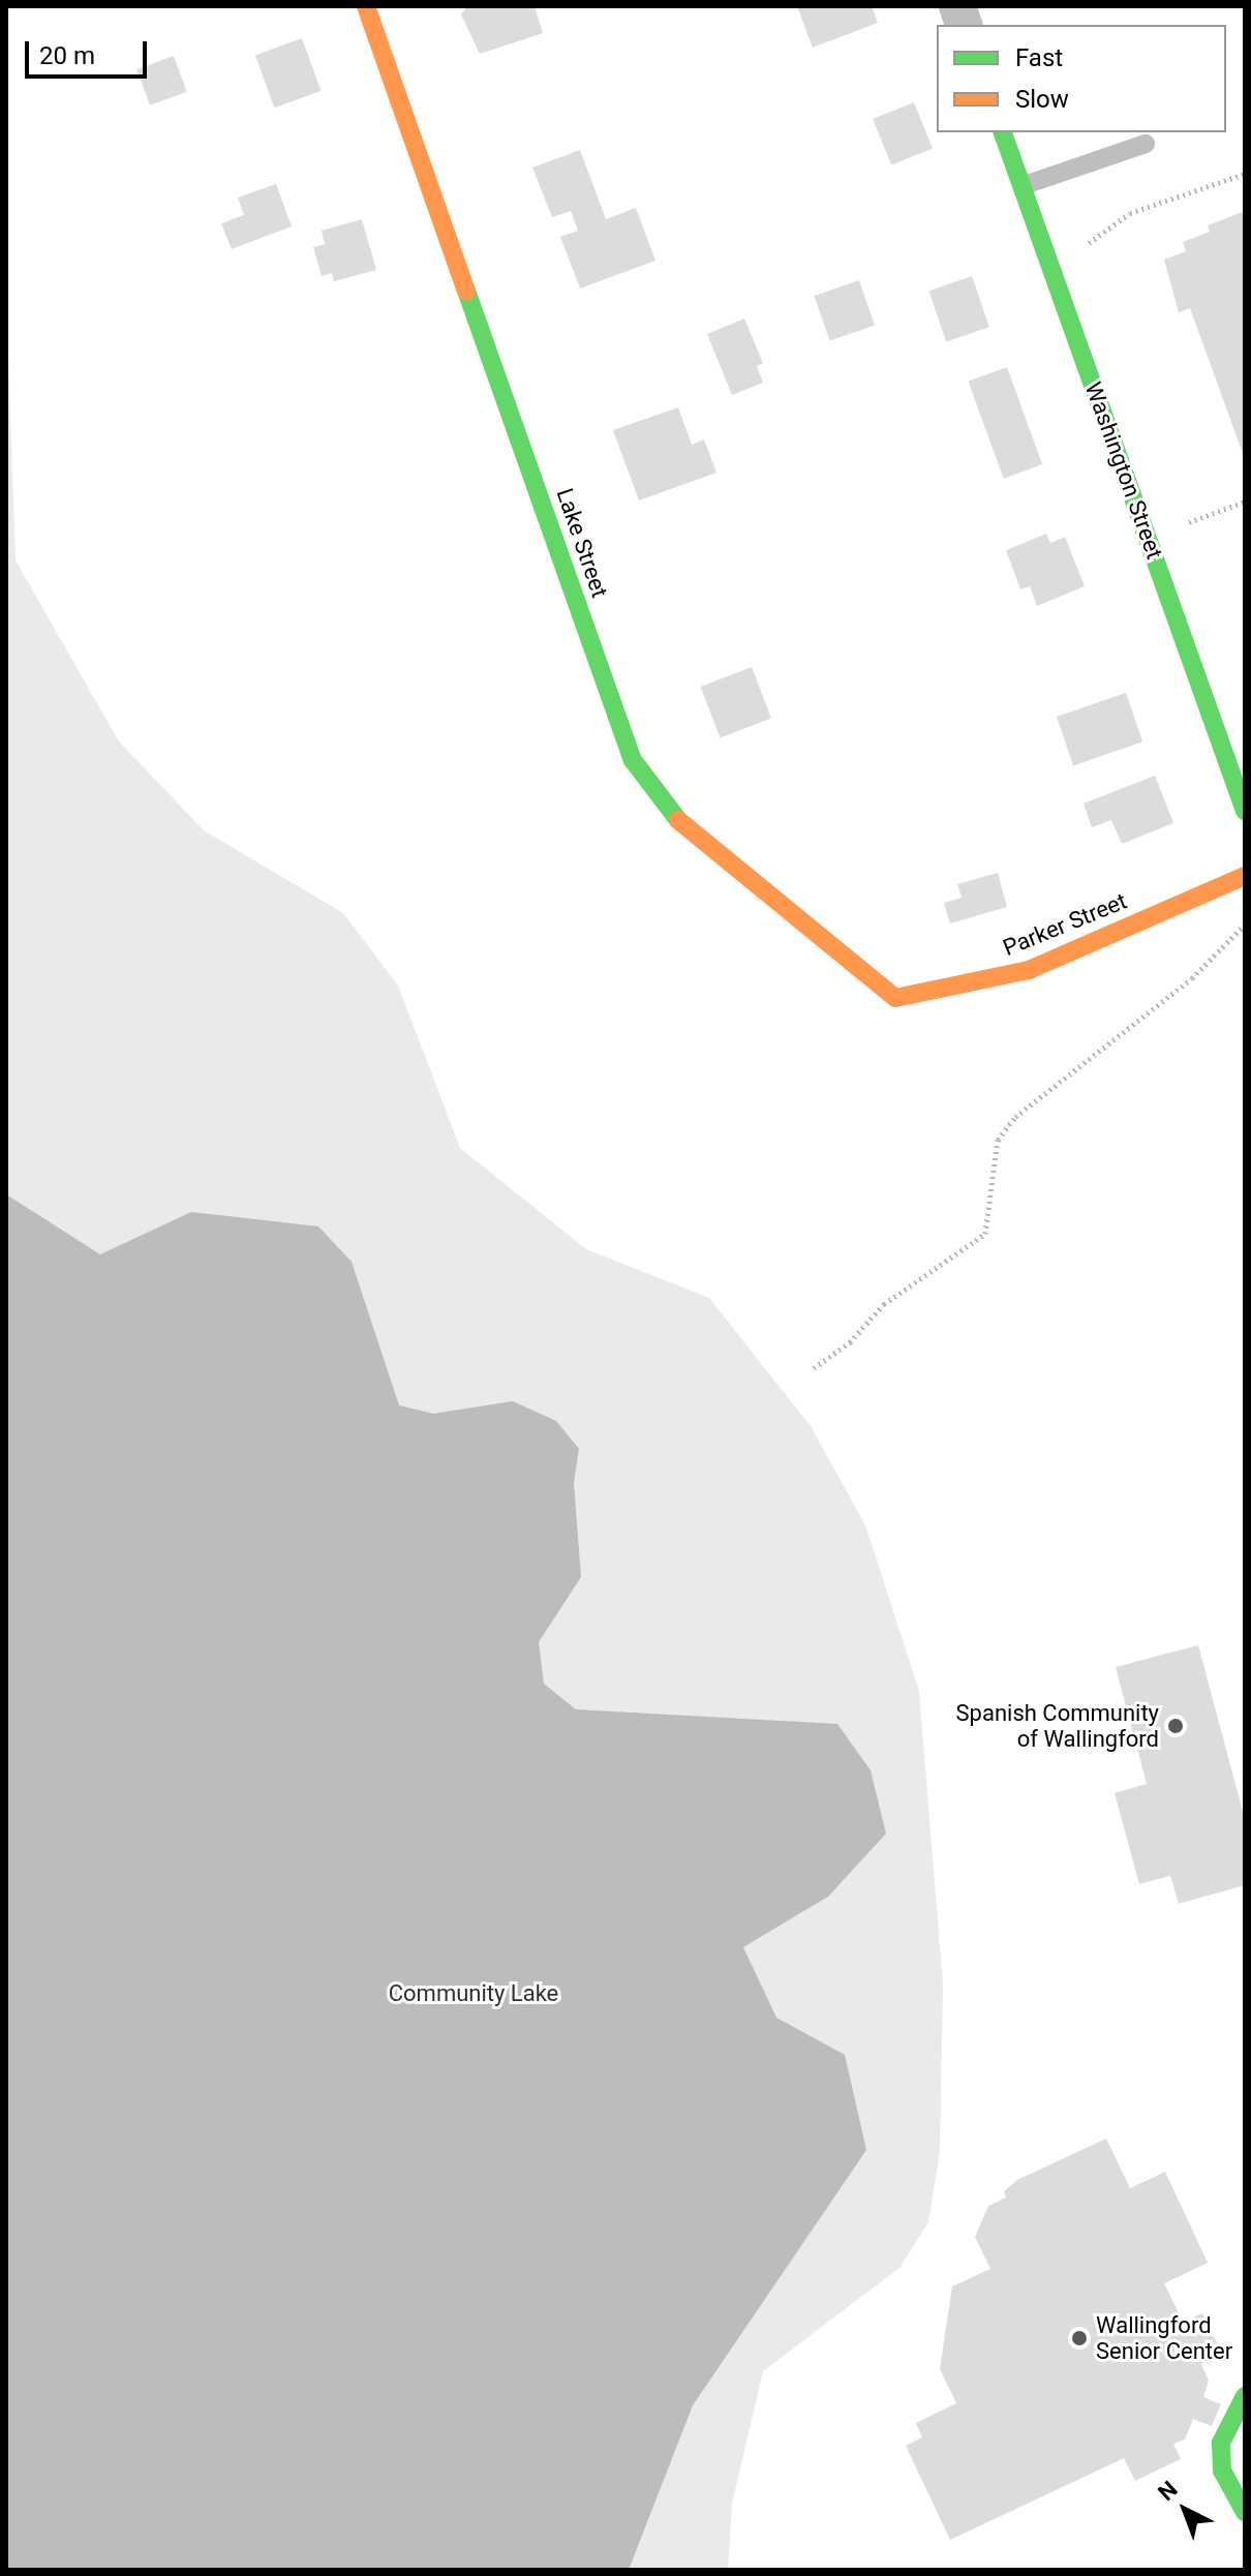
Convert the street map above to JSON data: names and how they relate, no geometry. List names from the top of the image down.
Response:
{
  "streets": {
    "street": ["Washington Street", "Lake Street", "Parker Street"]
  },
  "crossings": [
    ["Lake Street", "Parker Street"]
  ],
  "parks": ["Community Lake"],
  "places": ["Spanish Community of Wallingford", "Wallingford Senior Center"],
  "legend": ["Fast", "Slow"],
  "scale_bar": "20 m",
  "north": "top left"
}
